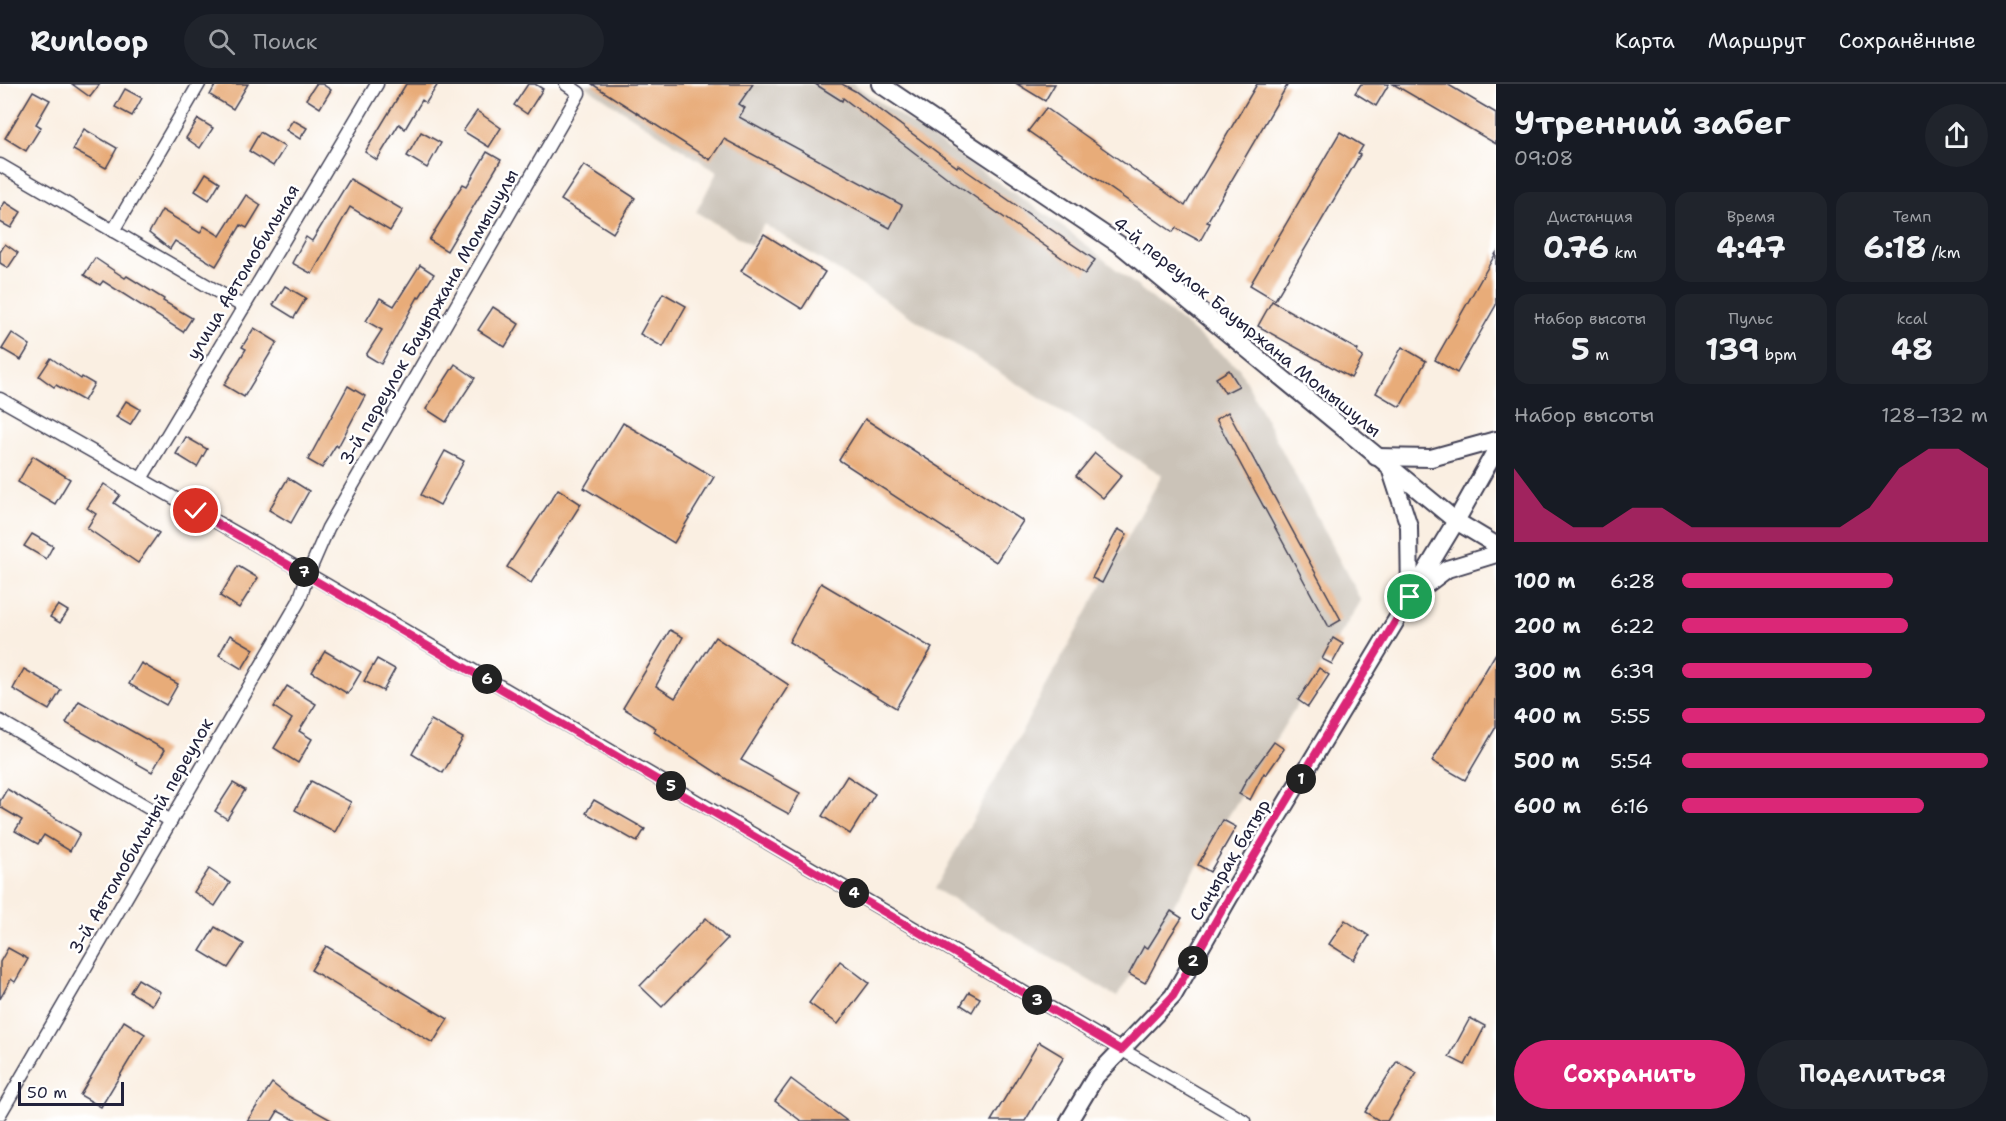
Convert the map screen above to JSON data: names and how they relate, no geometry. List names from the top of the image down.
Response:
{
  "streets": {
    "street": [
      "улица Автомобильная",
      "3-й переулок Бауыржана Момышулы",
      "4-й переулок Бауыржана Момышулы",
      "3-й Автомобильный переулок",
      "Саңырақ батыр"
    ]
  },
  "crossings": [
    ["3-й переулок Бауыржана Момышулы", "3-й Автомобильный переулок"],
    ["4-й переулок Бауыржана Момышулы", "Саңырақ батыр"]
  ],
  "scale_bar": "50 m",
  "page": {
    "header": "Runloop",
    "search": "Поиск",
    "nav": ["Карта", "Маршрут", "Сохранённые"],
    "heading": ["Утренний забег", "09:08"],
    "stats": [
      ["Дистанция", "0.76 km"],
      ["Время", "4:47"],
      ["Темп", "6:18 /km"],
      ["Набор высоты", "5 m"],
      ["Пульс", "139 bpm"],
      ["kcal", "48"]
    ],
    "chart": ["Набор высоты", "128–132 m"],
    "pins": [
      "7",
      "6",
      "1",
      "5",
      "4",
      "2",
      "3"
    ],
    "list": [
      {
        "name": "100 m",
        "note": "6:28"
      },
      {
        "name": "200 m",
        "note": "6:22"
      },
      {
        "name": "300 m",
        "note": "6:39"
      },
      {
        "name": "400 m",
        "note": "5:55"
      },
      {
        "name": "500 m",
        "note": "5:54"
      },
      {
        "name": "600 m",
        "note": "6:16"
      }
    ],
    "buttons": ["Сохранить", "Поделиться"],
    "scale": "50 m"
  }
}
